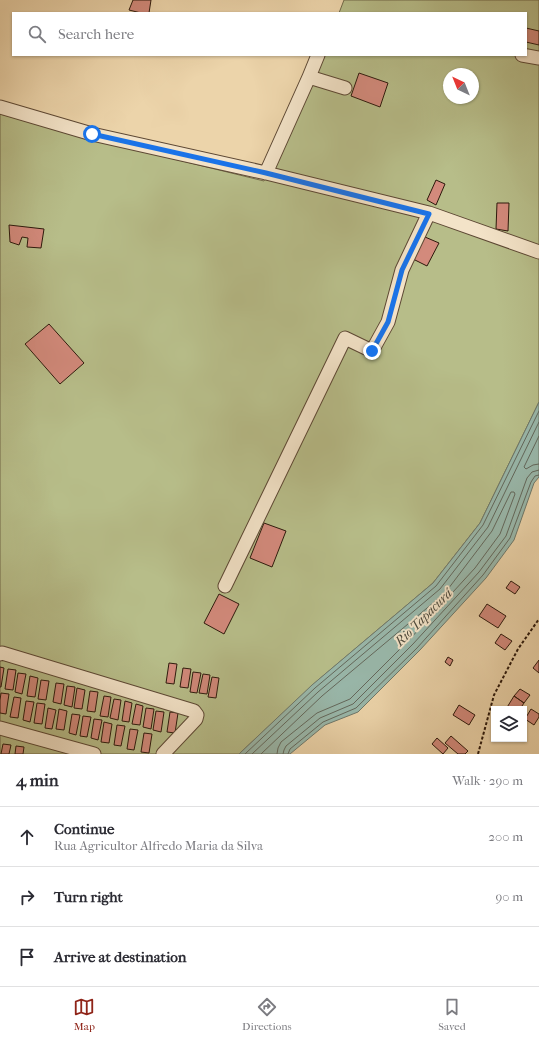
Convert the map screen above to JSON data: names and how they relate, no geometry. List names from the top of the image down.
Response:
{
  "water": ["Rio Tapacurá"],
  "north": "top left",
  "page": {
    "search": "Search here",
    "heading": ["4 min", "Walk · 290 m"],
    "list": [
      ["Continue", "Rua Agricultor Alfredo Maria da Silva", "200 m"],
      ["Turn right", "90 m"],
      "Arrive at destination"
    ],
    "nav": ["Map", "Directions", "Saved"]
  }
}
